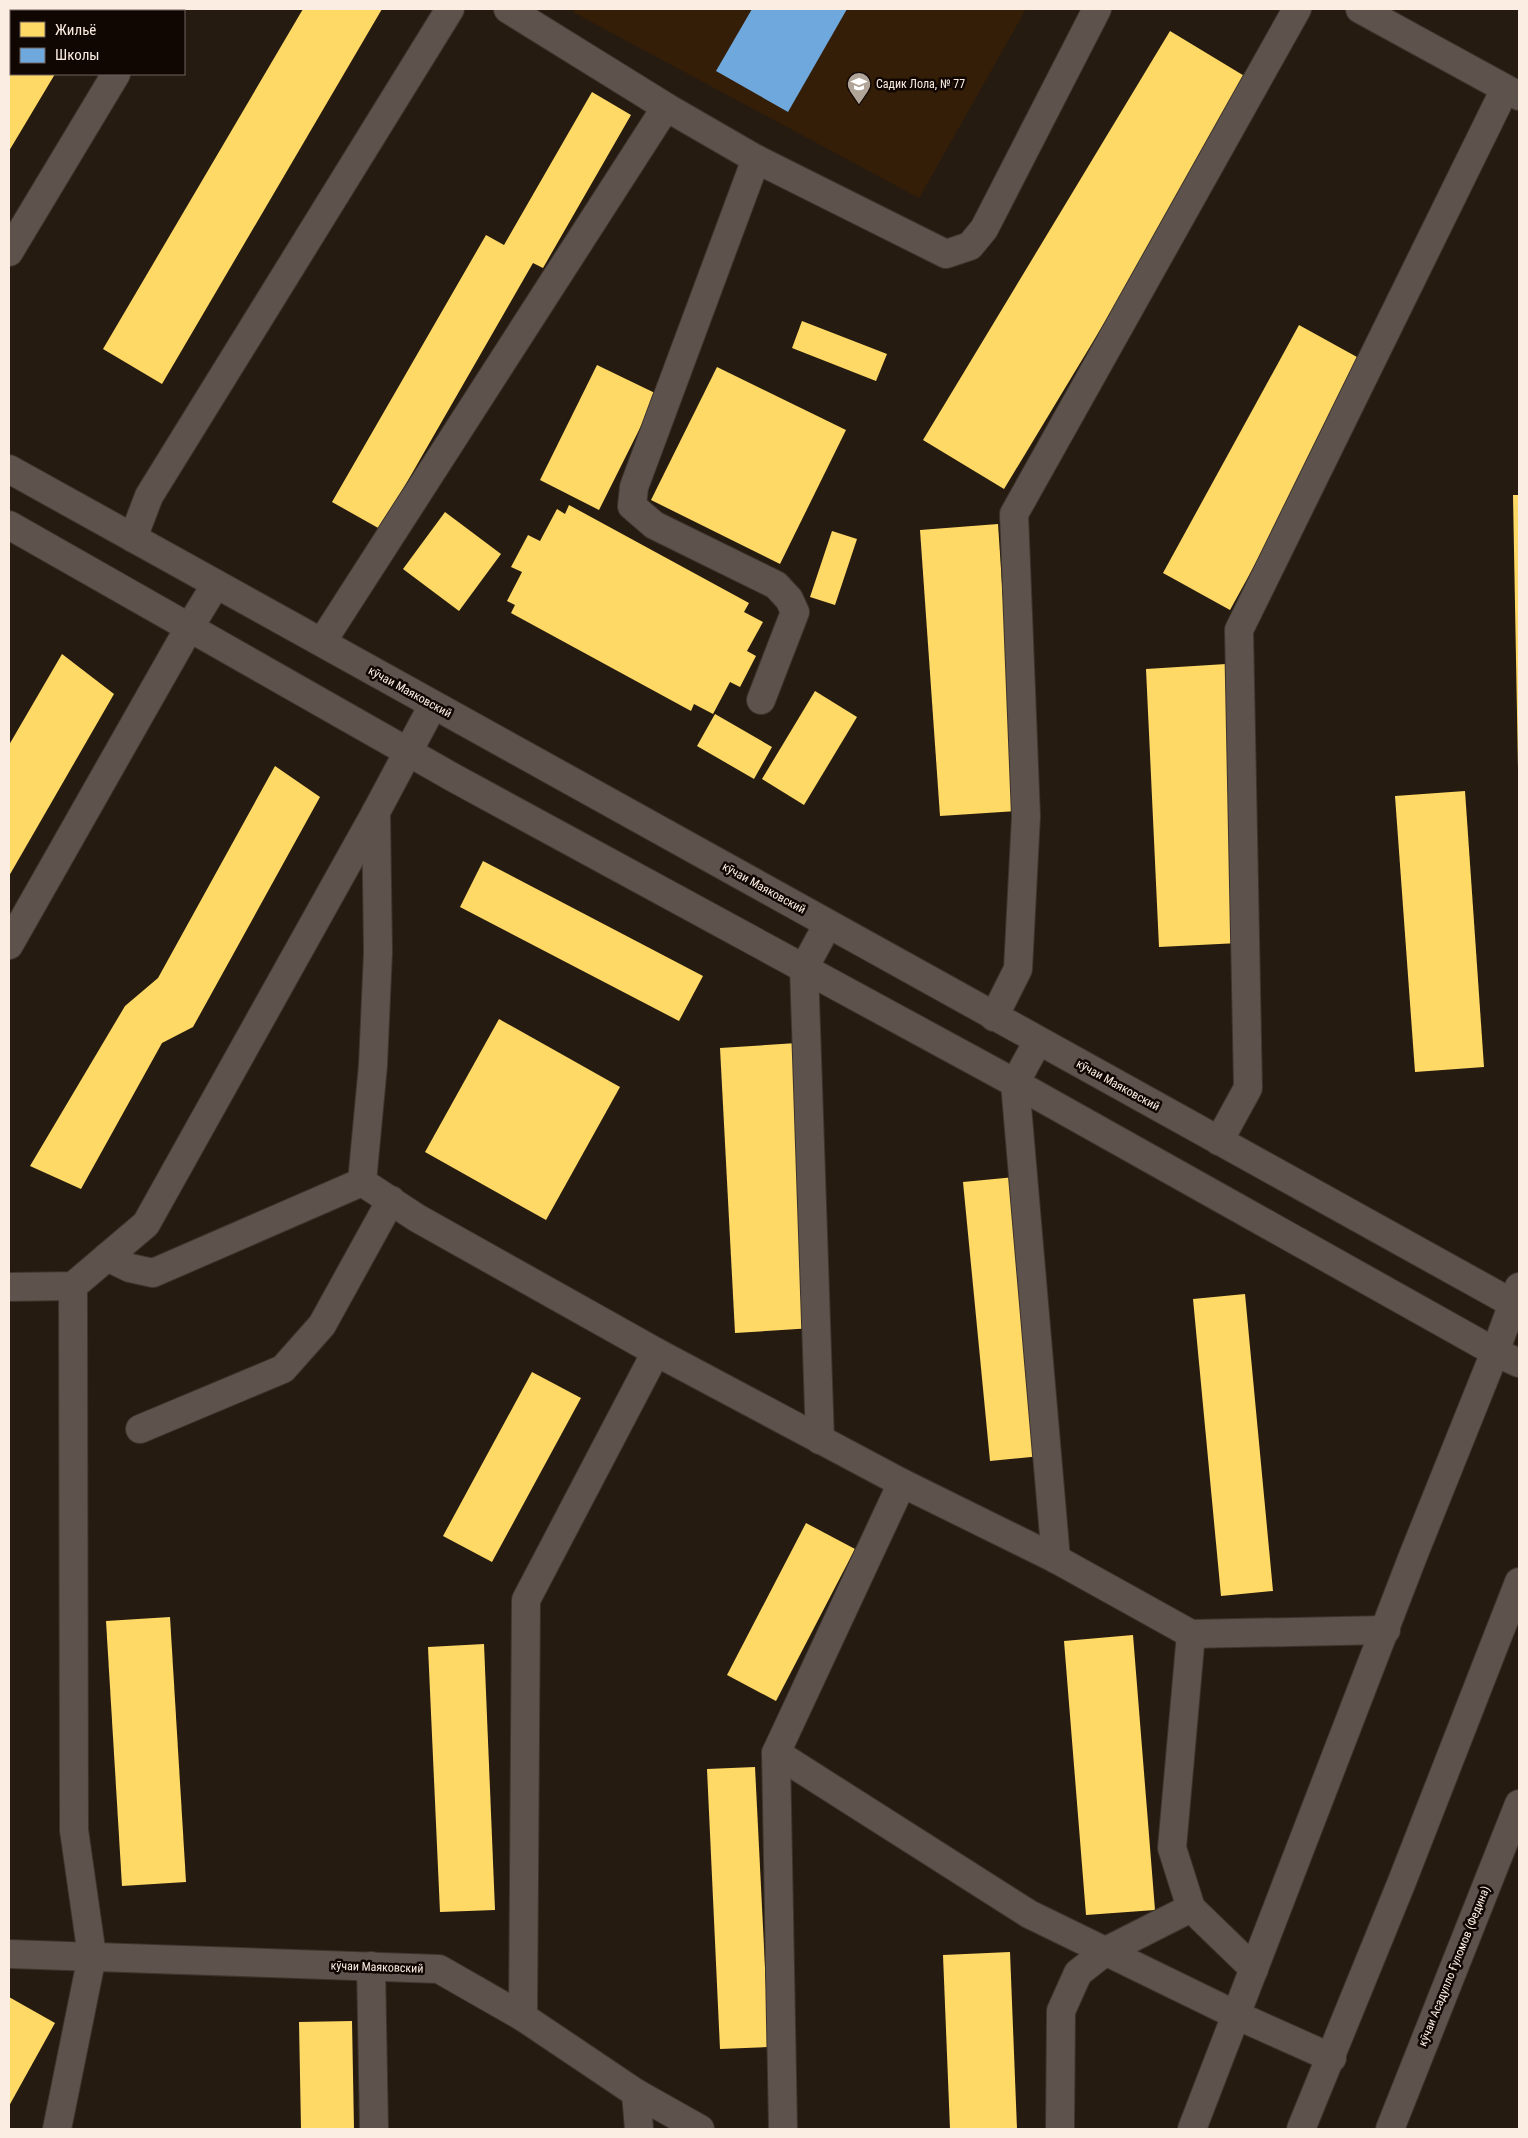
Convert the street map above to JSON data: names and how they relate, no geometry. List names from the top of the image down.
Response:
{
  "streets": {
    "street": ["кӯчаи Маяковский", "кӯчаи Асадулло Ғуломов (Федина)"]
  },
  "places": {
    "school or university": ["Садик Лола, № 77"]
  },
  "legend": ["Жильё", "Школы"]
}
